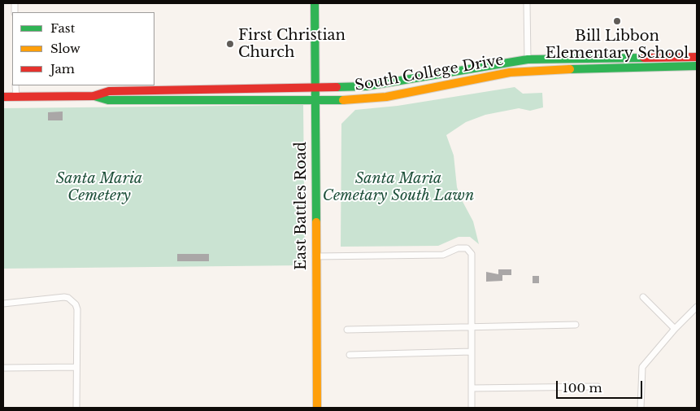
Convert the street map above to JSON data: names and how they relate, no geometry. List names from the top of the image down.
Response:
{
  "streets": {
    "street": ["South College Drive", "East Battles Road"]
  },
  "crossings": [
    ["South College Drive", "East Battles Road"]
  ],
  "parks": ["Santa Maria Cemetery", "Santa Maria Cemetary South Lawn"],
  "places": ["Bill Libbon Elementary School", "First Christian Church"],
  "legend": ["Fast", "Slow", "Jam"],
  "scale_bar": "100 m"
}
